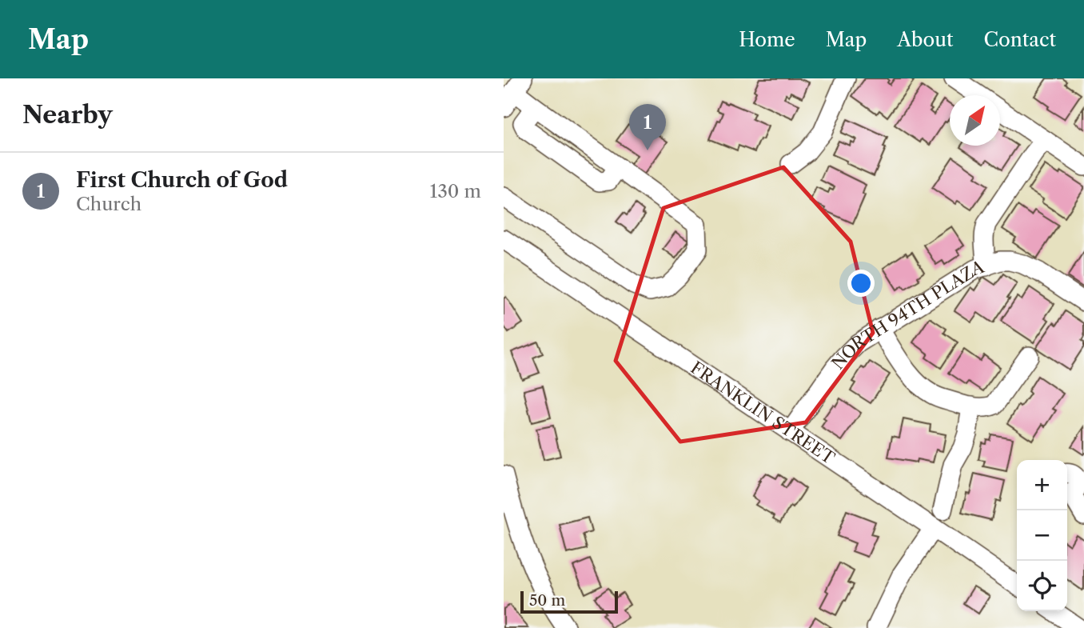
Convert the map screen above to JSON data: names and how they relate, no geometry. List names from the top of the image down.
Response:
{
  "streets": {
    "street": ["NORTH 94TH PLAZA", "FRANKLIN STREET"]
  },
  "crossings": [
    ["NORTH 94TH PLAZA", "FRANKLIN STREET"]
  ],
  "scale_bar": "50 m",
  "north": "top right",
  "page": {
    "header": "Map",
    "nav": [
      "Home",
      "Map",
      "About",
      "Contact"
    ],
    "heading": "Nearby",
    "pins": "1",
    "list": [
      {
        "mark": "1",
        "name": "First Church of God",
        "note": "Church",
        "value": "130 m"
      }
    ],
    "map_buttons": ["+", "−"],
    "scale": "50 m"
  }
}
